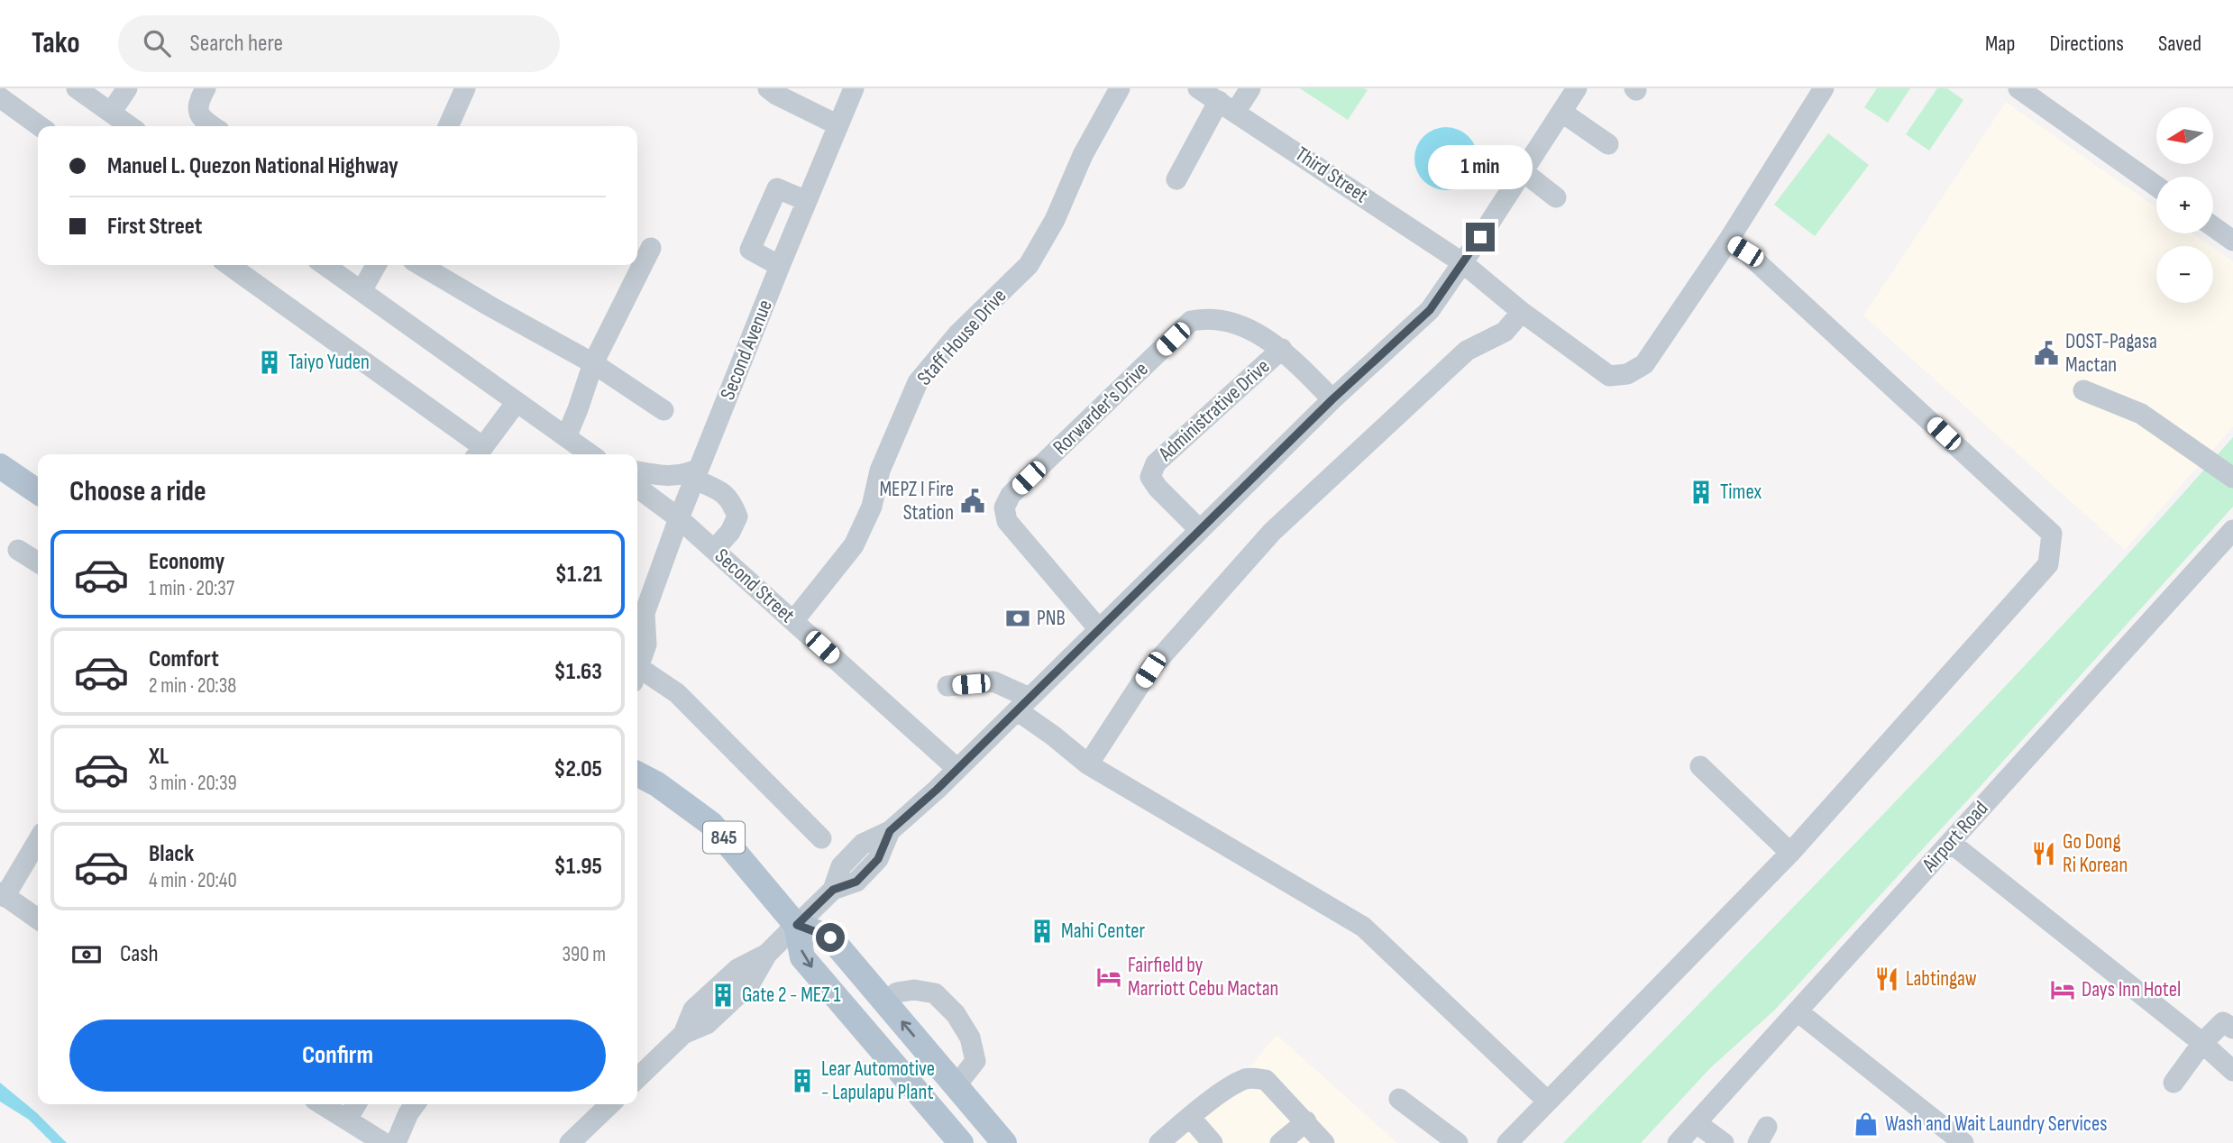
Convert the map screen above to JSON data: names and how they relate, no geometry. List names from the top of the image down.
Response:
{
  "streets": {
    "main road": ["845"],
    "street": [
      "Third Street",
      "Staff House Drive",
      "Second Avenue",
      "Rorwarder's Drive",
      "Administrative Drive",
      "Second Street",
      "Airport Road"
    ]
  },
  "crossings": [
    ["Staff House Drive", "Second Street"],
    ["Second Avenue", "Second Street"],
    ["Rorwarder's Drive", "Administrative Drive"]
  ],
  "places": {
    "public building": ["DOST-Pagasa Mactan", "MEPZ I Fire Station"],
    "building": [
      "Taiyo Yuden",
      "Timex",
      "Mahi Center",
      "Gate 2 - MEZ 1",
      "Lear Automotive - Lapulapu Plant"
    ],
    "bank": ["PNB"],
    "restaurant": ["Go Dong Ri Korean", "Labtingaw"],
    "hotel": ["Fairfield by Marriott Cebu Mactan", "Days Inn Hotel"],
    "shop": ["Wash and Wait Laundry Services"]
  },
  "north": "left",
  "page": {
    "header": "Tako",
    "search": "Search here",
    "nav": ["Map", "Directions", "Saved"],
    "map_buttons": ["+", "−"],
    "banner": ["Manuel L. Quezon National Highway", "First Street"],
    "bubble": "1 min",
    "heading": "Choose a ride",
    "list": [
      {
        "name": "Economy",
        "note": "1 min · 20:37",
        "value": "$1.21"
      },
      {
        "name": "Comfort",
        "note": "2 min · 20:38",
        "value": "$1.63"
      },
      {
        "name": "XL",
        "note": "3 min · 20:39",
        "value": "$2.05"
      },
      {
        "name": "Black",
        "note": "4 min · 20:40",
        "value": "$1.95"
      }
    ],
    "pay": ["Cash", "390 m"],
    "buttons": "Confirm"
  }
}
